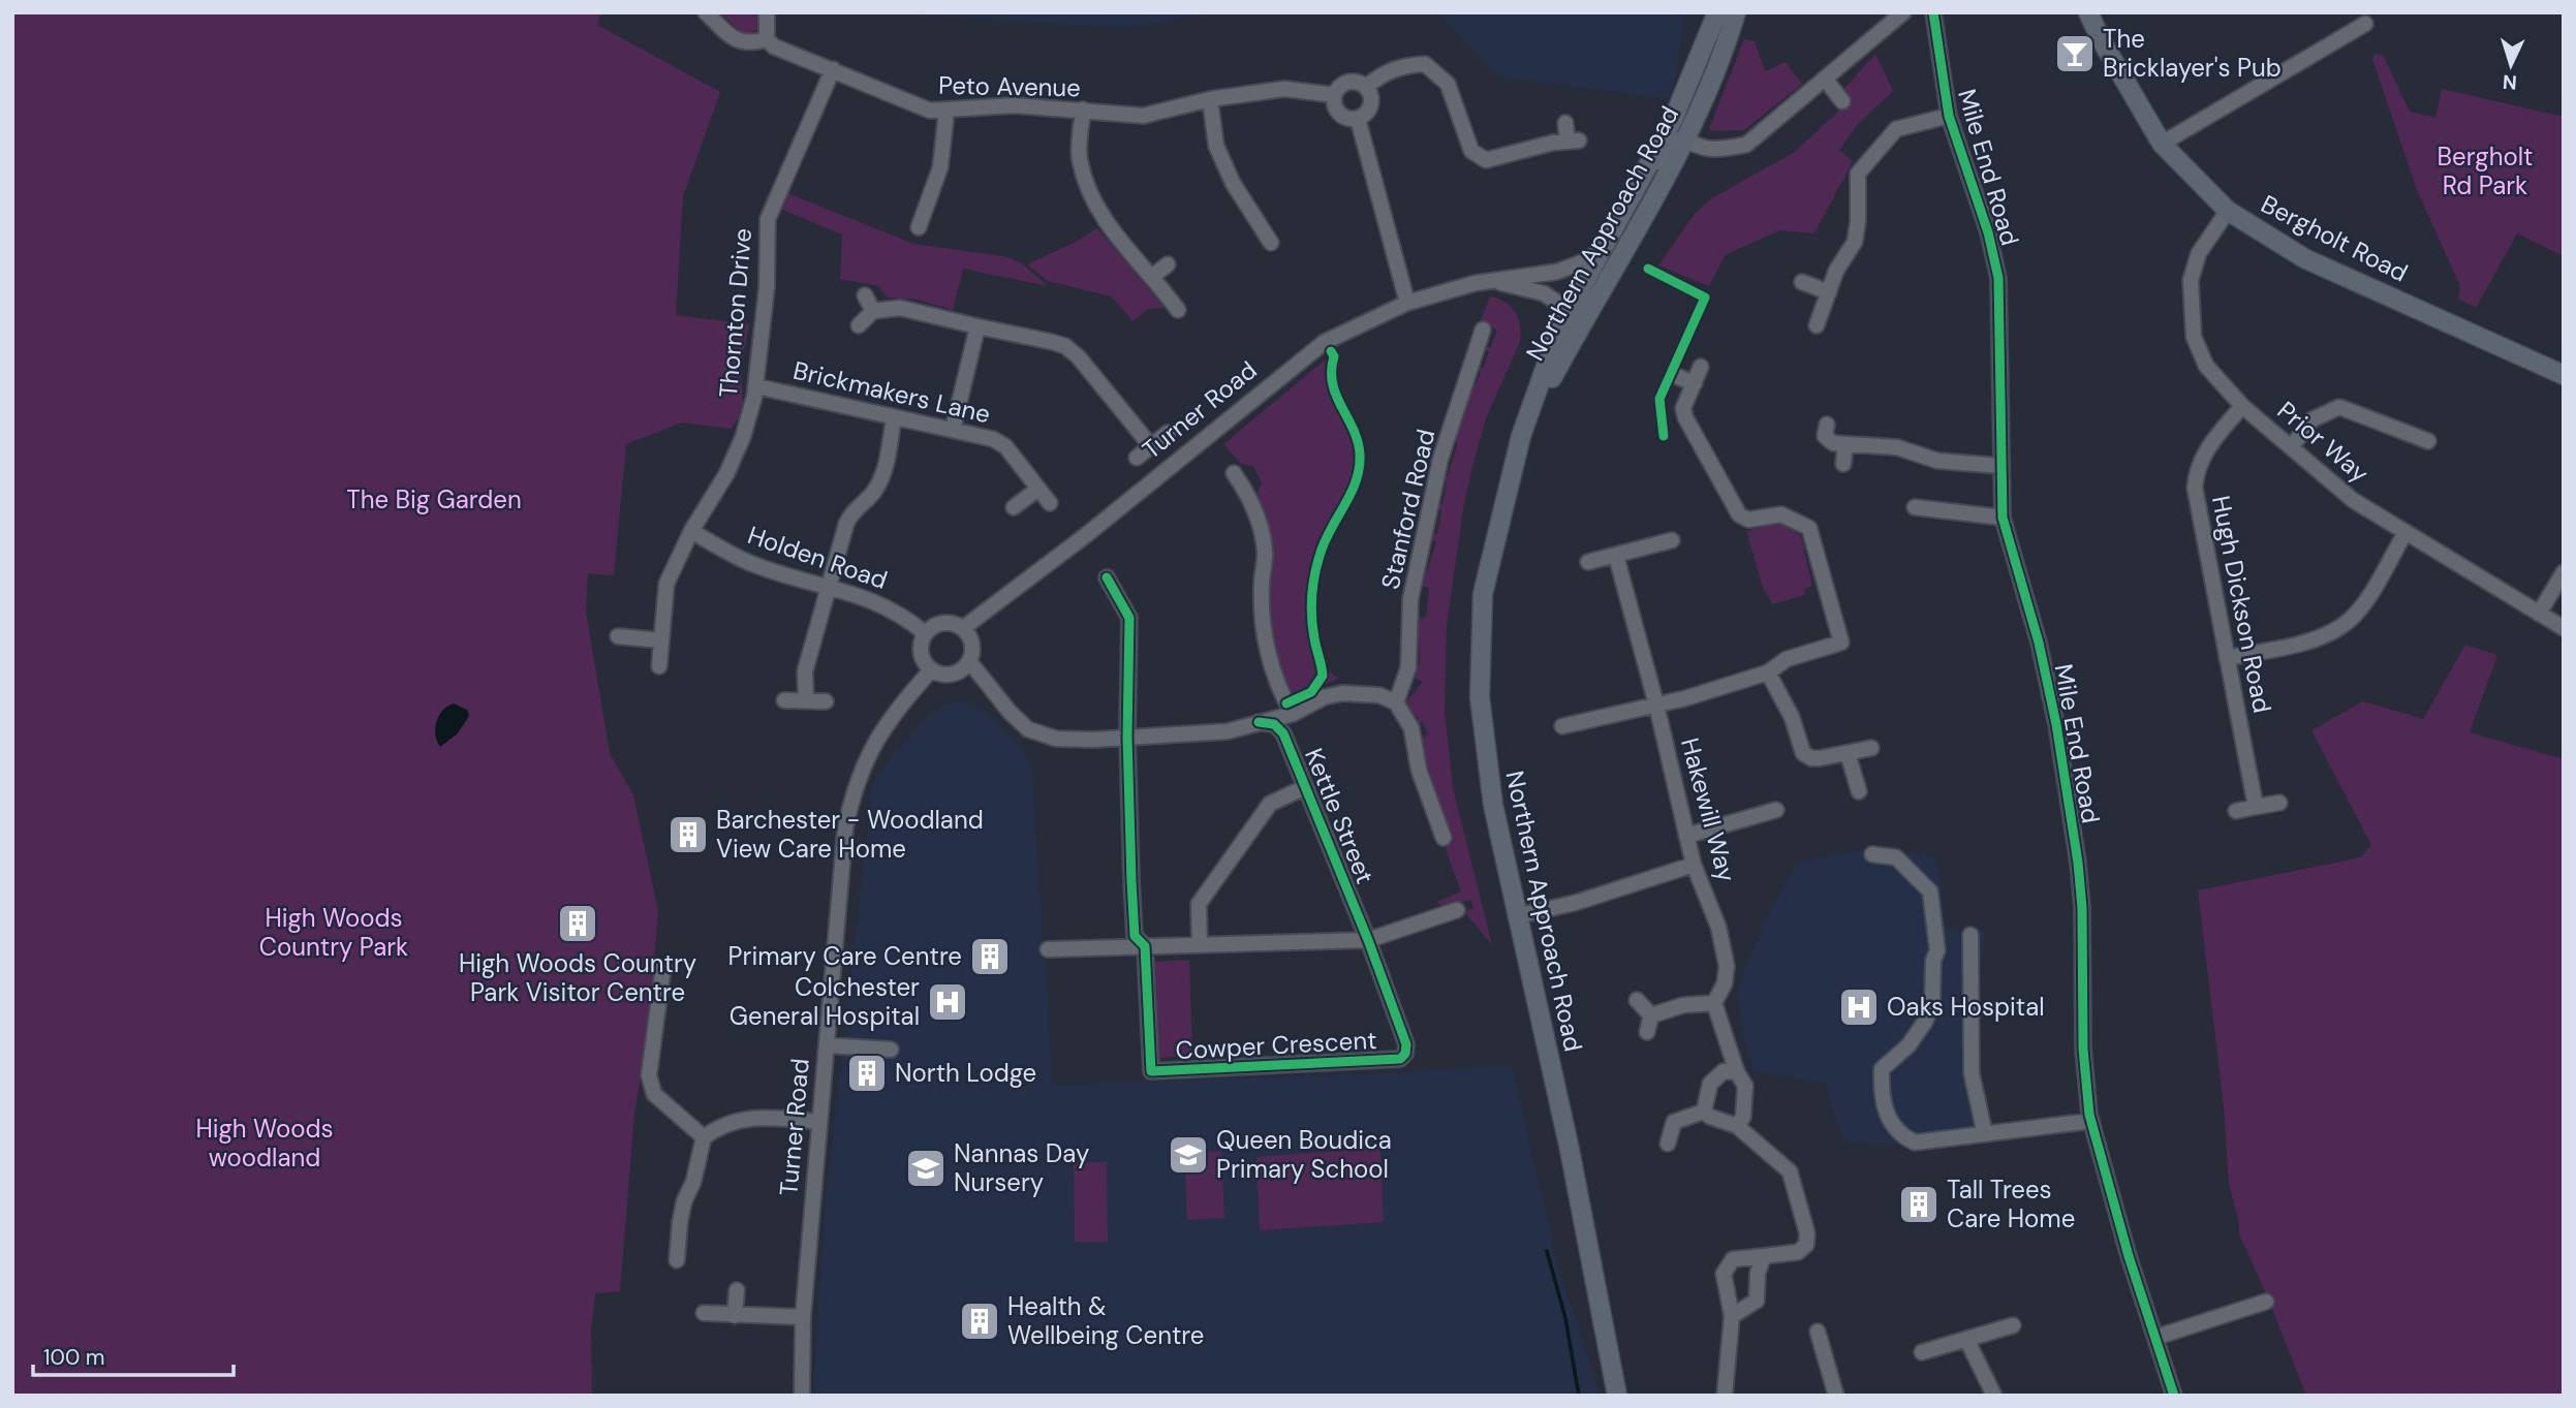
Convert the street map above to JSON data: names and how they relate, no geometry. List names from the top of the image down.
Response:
{
  "streets": {
    "main road": ["Northern Approach Road", "Bergholt Road"],
    "street": [
      "Peto Avenue",
      "Mile End Road",
      "Thornton Drive",
      "Brickmakers Lane",
      "Turner Road",
      "Prior Way",
      "Stanford Road",
      "Holden Road",
      "Hugh Dickson Road",
      "Hakewill Way",
      "Kettle Street",
      "Cowper Crescent"
    ]
  },
  "crossings": [
    ["Peto Avenue", "Thornton Drive"],
    ["Northern Approach Road", "Turner Road"],
    ["Bergholt Road", "Prior Way"],
    ["Thornton Drive", "Brickmakers Lane"],
    ["Thornton Drive", "Holden Road"],
    ["Turner Road", "Holden Road"],
    ["Prior Way", "Hugh Dickson Road"],
    ["Kettle Street", "Cowper Crescent"]
  ],
  "parks": [
    "Bergholt Rd Park",
    "The Big Garden",
    "High Woods Country Park",
    "High Woods woodland"
  ],
  "places": {
    "bar": ["The Bricklayer's Pub"],
    "building": [
      "Barchester - Woodland View Care Home",
      "High Woods Country Park Visitor Centre",
      "Primary Care Centre",
      "North Lodge",
      "Tall Trees Care Home",
      "Health & Wellbeing Centre"
    ],
    "hospital": ["Colchester General Hospital", "Oaks Hospital"],
    "school or university": ["Queen Boudica Primary School", "Nannas Day Nursery"]
  },
  "scale_bar": "100 m",
  "north": "bottom"
}
